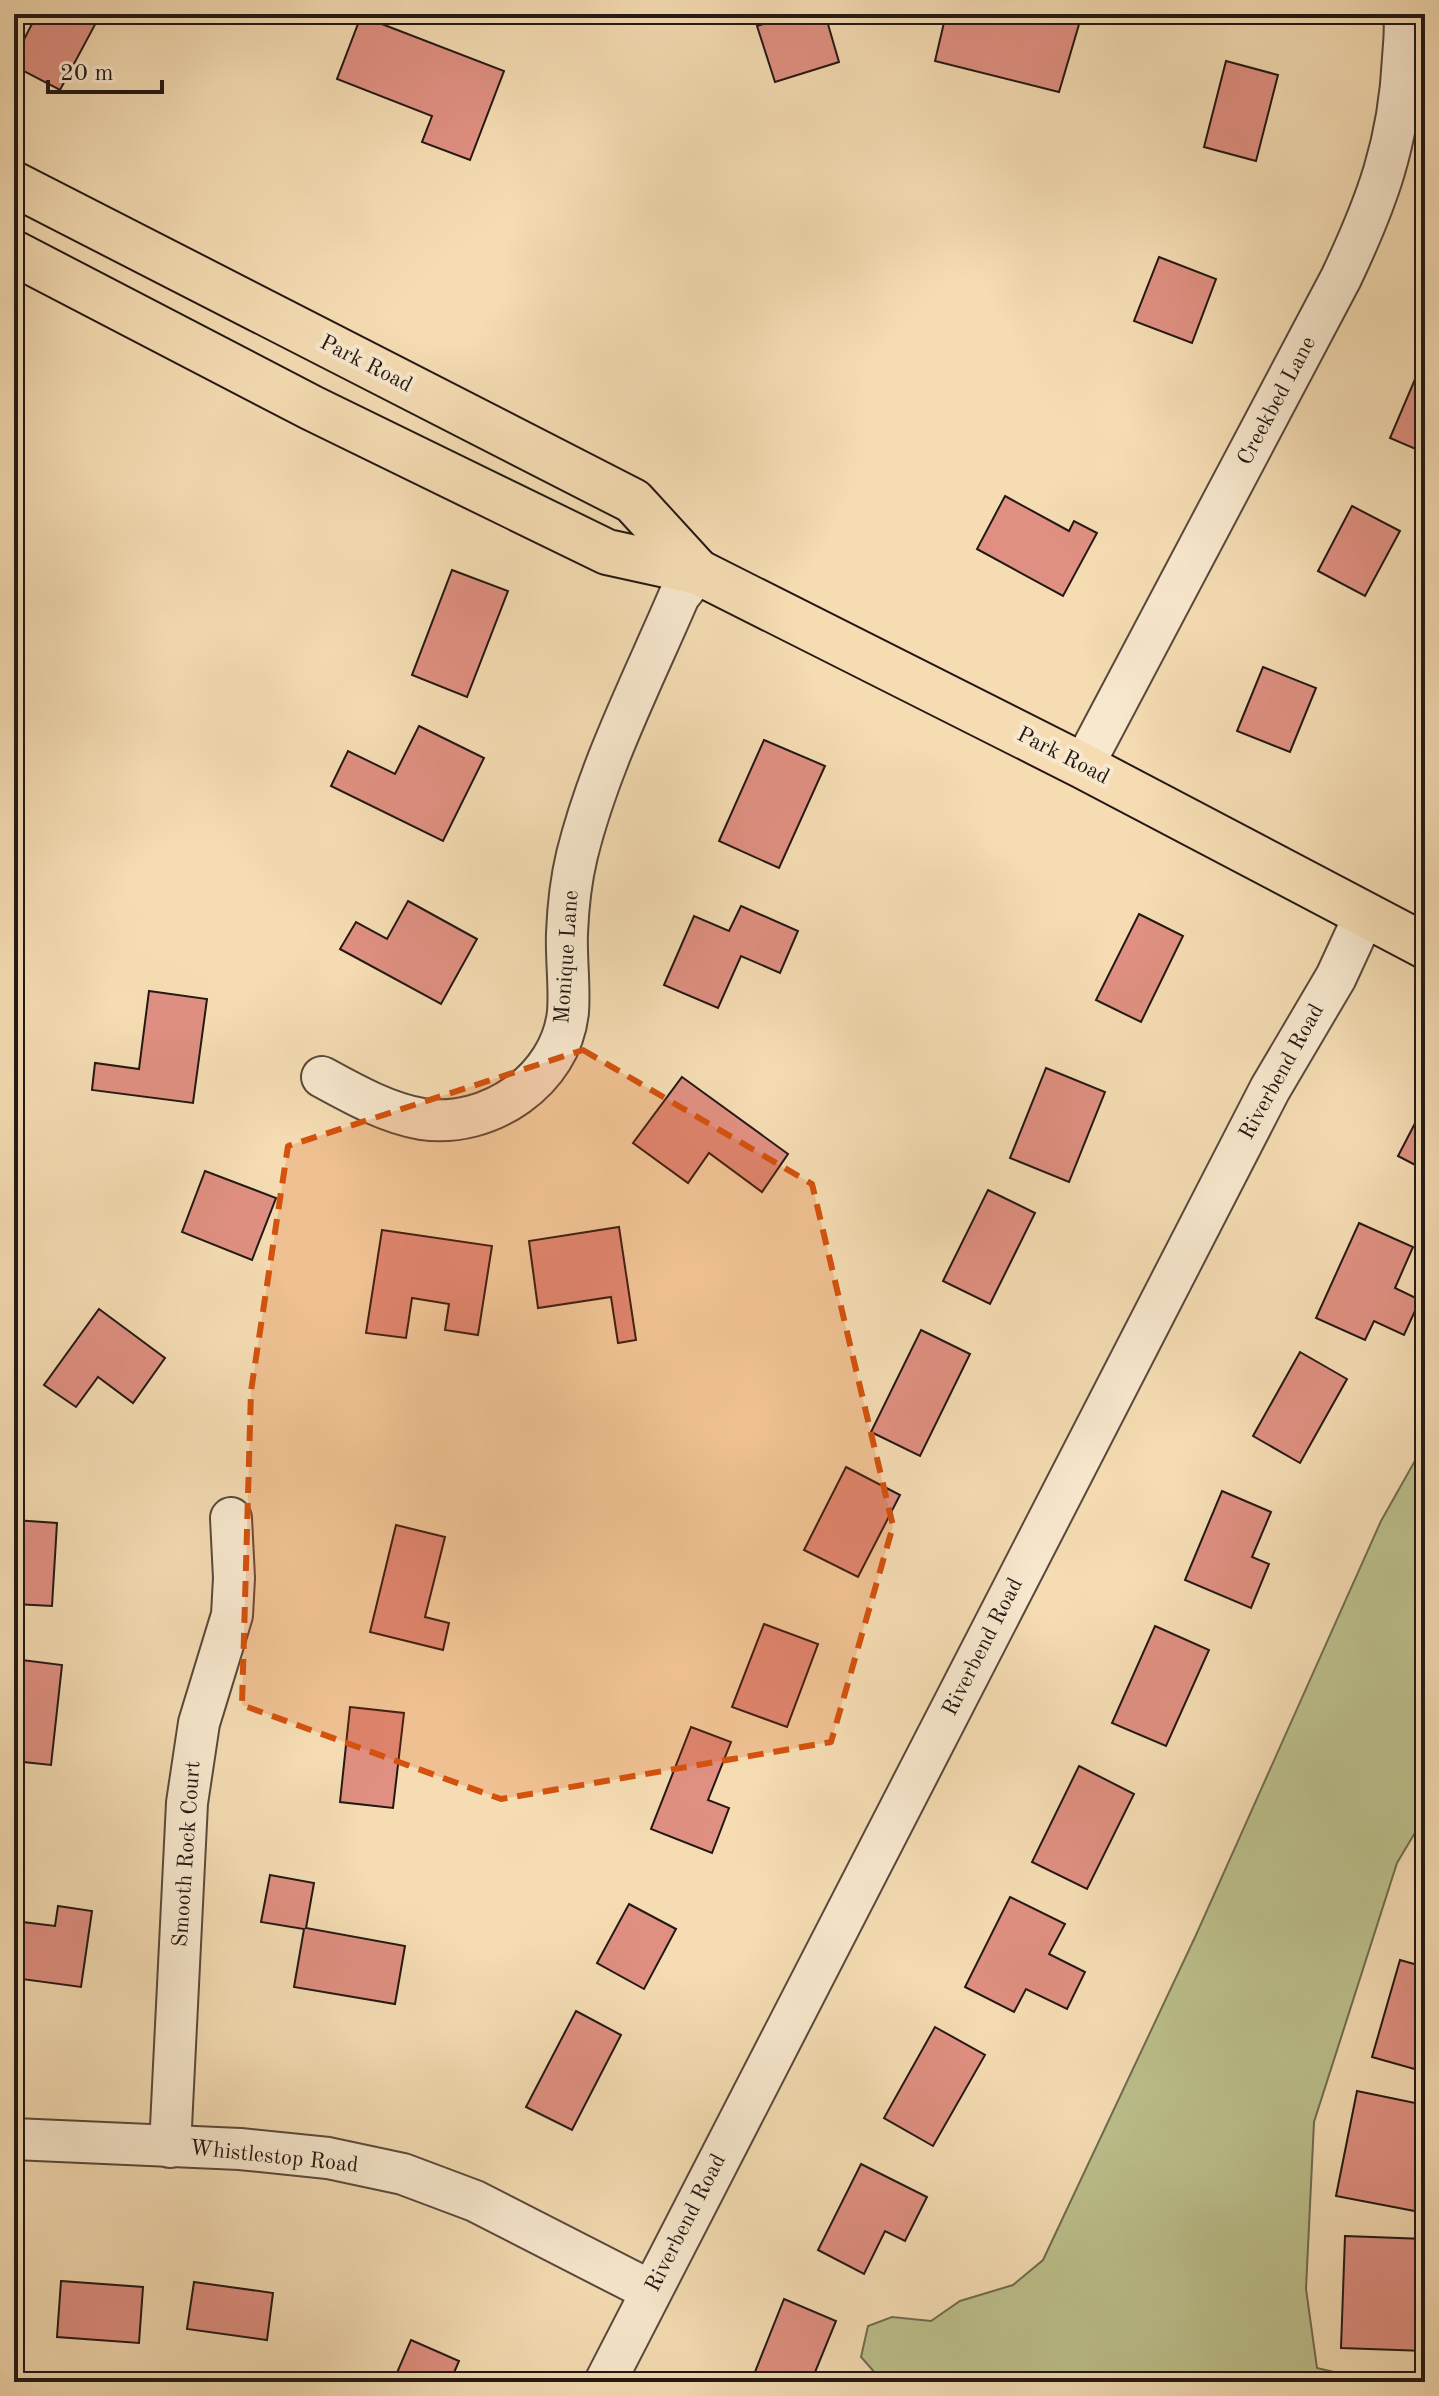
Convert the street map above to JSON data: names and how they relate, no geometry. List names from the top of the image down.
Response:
{
  "streets": {
    "main road": ["Park Road"],
    "street": [
      "Creekbed Lane",
      "Monique Lane",
      "Riverbend Road",
      "Smooth Rock Court",
      "Whistlestop Road"
    ]
  },
  "crossings": [
    ["Park Road", "Creekbed Lane"],
    ["Park Road", "Monique Lane"],
    ["Park Road", "Riverbend Road"],
    ["Riverbend Road", "Whistlestop Road"],
    ["Smooth Rock Court", "Whistlestop Road"]
  ],
  "scale_bar": "20 m"
}
